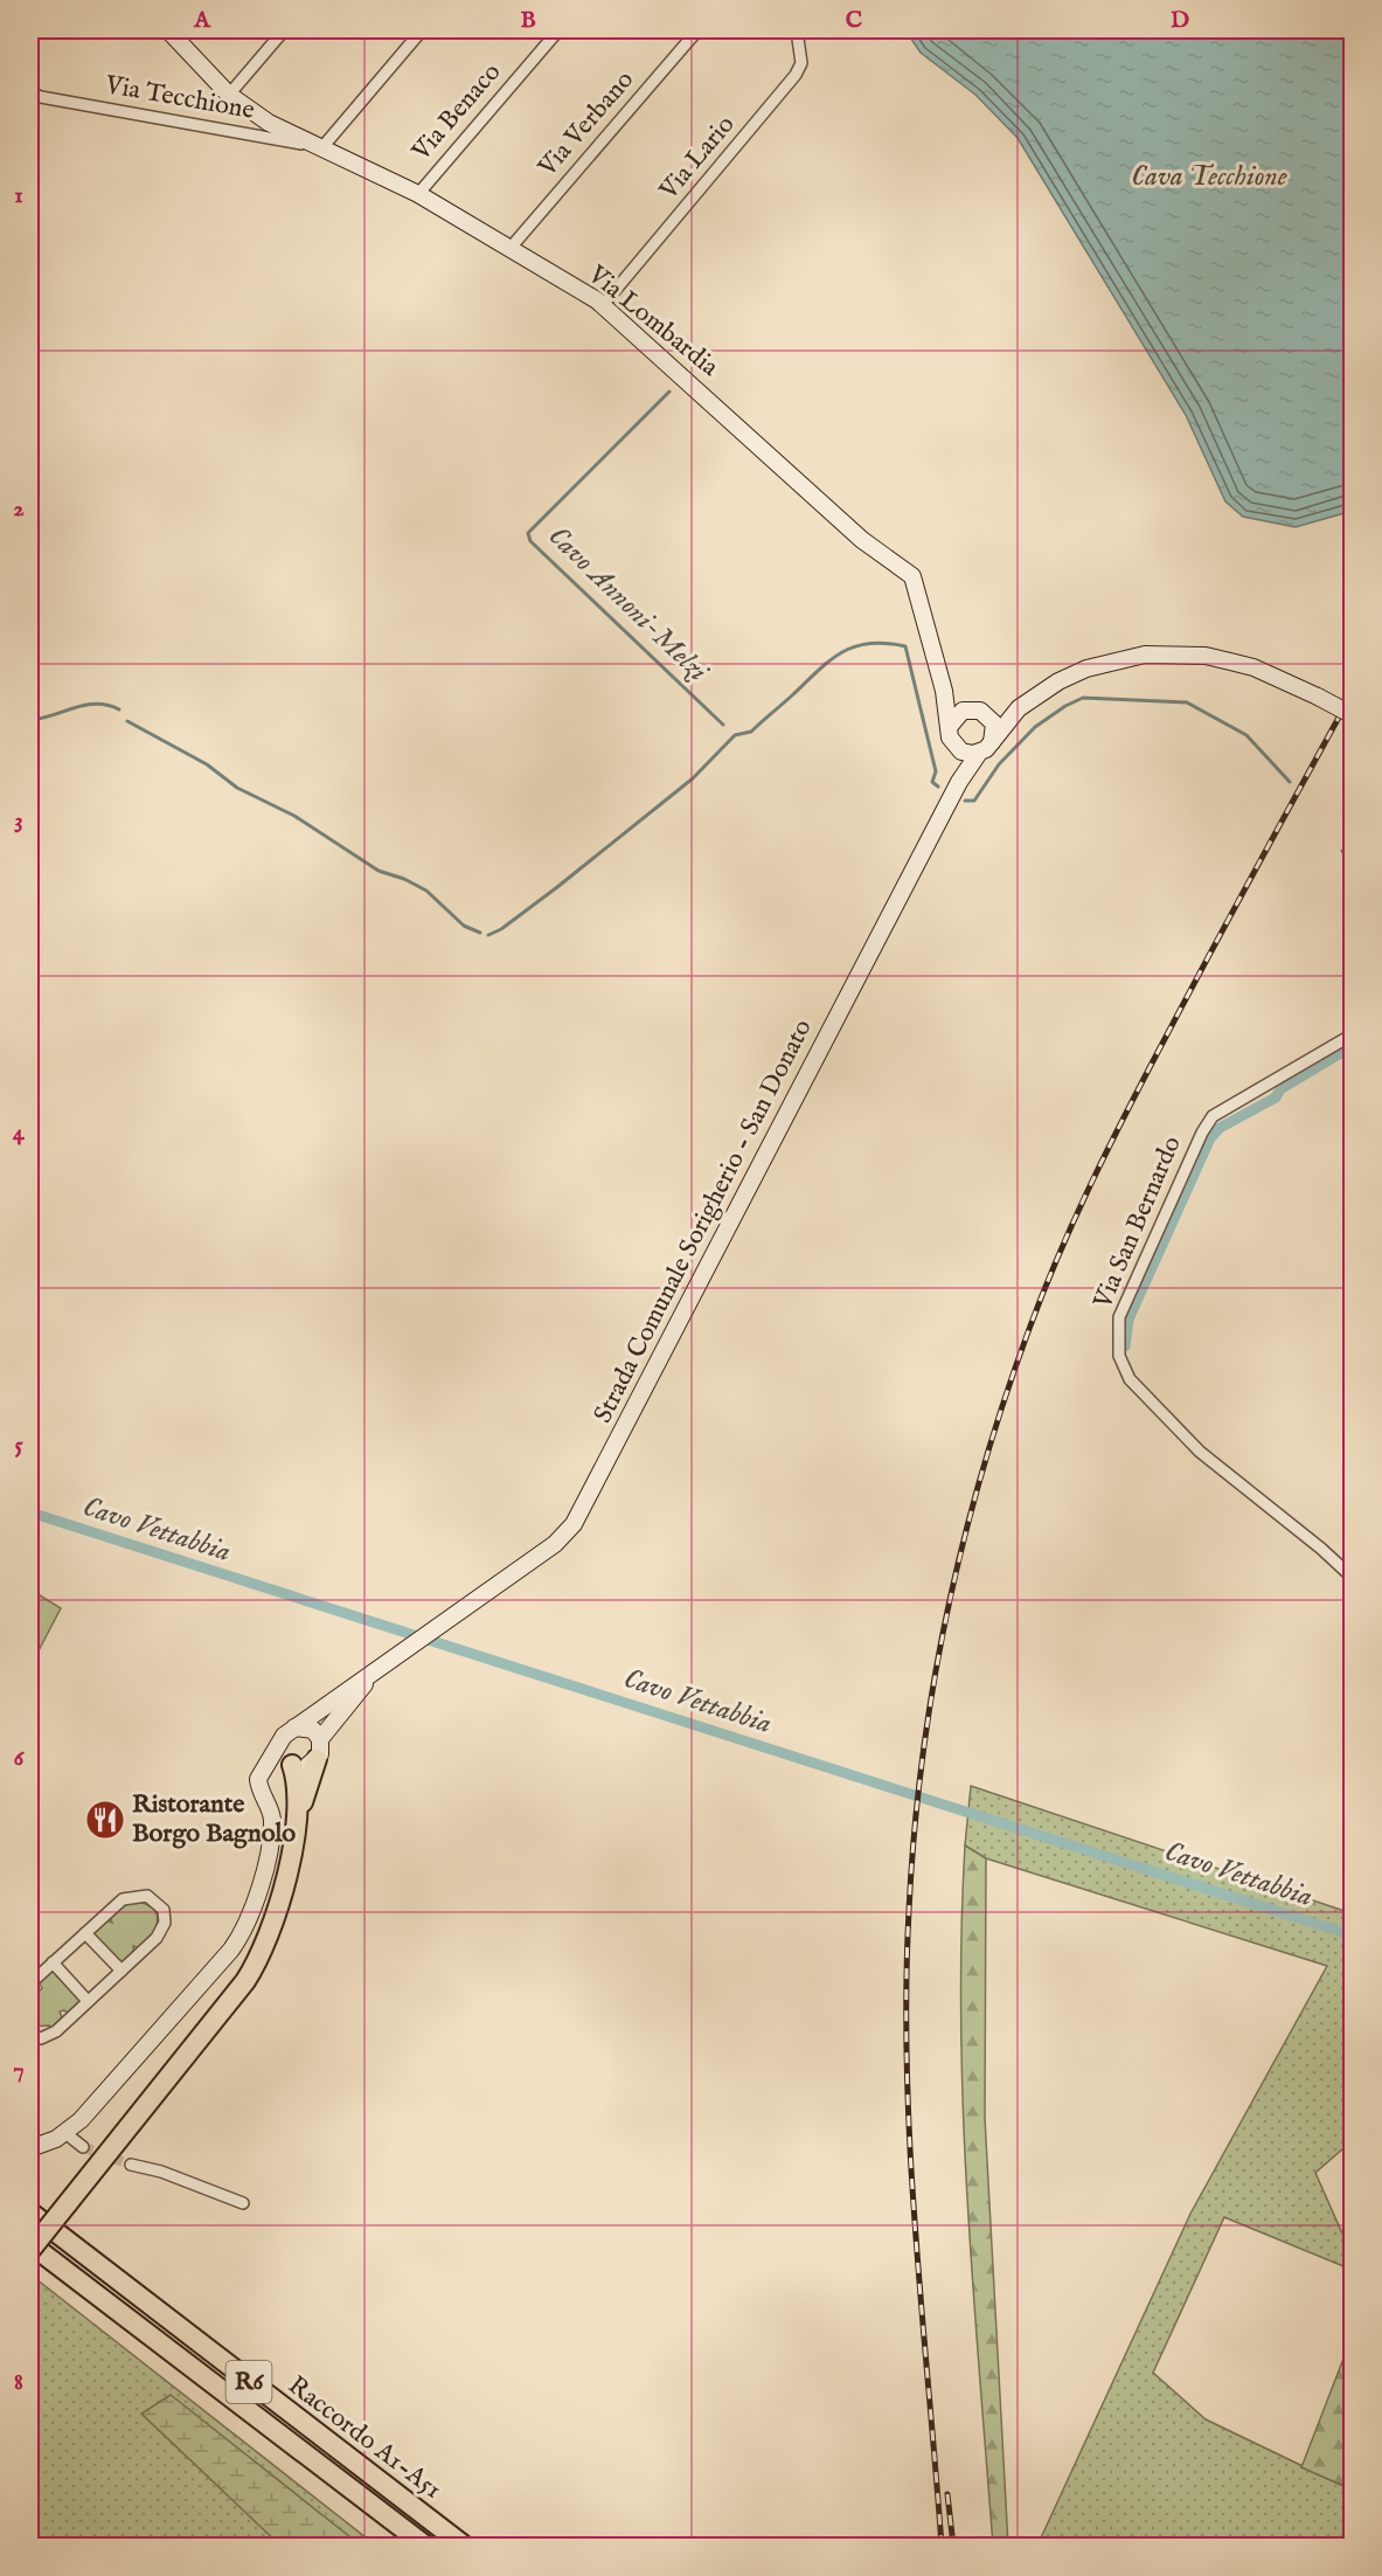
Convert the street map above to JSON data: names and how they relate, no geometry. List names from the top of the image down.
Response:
{
  "streets": {
    "highway": ["R6", "Raccordo A1-A51"],
    "street": [
      "Via Tecchione",
      "Via Benaco",
      "Via Verbano",
      "Via Lario",
      "Via Lombardia",
      "Strada Comunale Sorigherio - San Donato",
      "Via San Bernardo"
    ]
  },
  "crossings": [
    ["Via Tecchione", "Via Lombardia"],
    ["Via Benaco", "Via Lombardia"],
    ["Via Verbano", "Via Lombardia"],
    ["Via Lario", "Via Lombardia"],
    ["Via Lombardia", "Strada Comunale Sorigherio - San Donato"]
  ],
  "water": ["Cava Tecchione", "Cavo Annoni-Melzi", "Cavo Vettabbia"],
  "places": {
    "restaurant": ["Ristorante Borgo Bagnolo"]
  },
  "grid": {
    "columns": [
      "A",
      "B",
      "C",
      "D"
    ],
    "rows": [
      "1",
      "2",
      "3",
      "4",
      "5",
      "6",
      "7",
      "8"
    ]
  }
}
